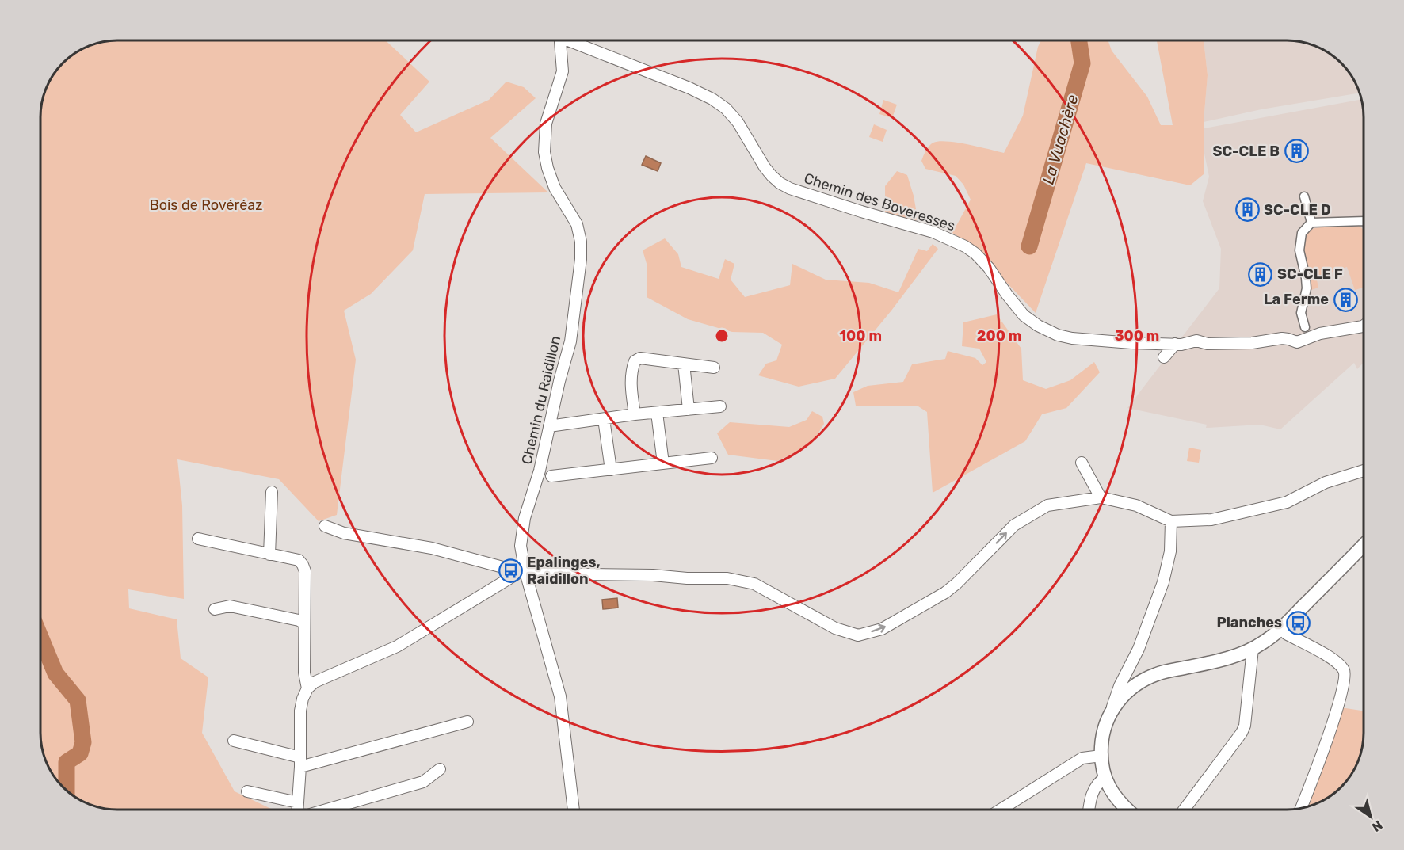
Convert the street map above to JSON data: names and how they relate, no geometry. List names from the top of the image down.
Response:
{
  "streets": {
    "street": ["Chemin des Boveresses", "Chemin du Raidillon"]
  },
  "water": ["La Vuachère"],
  "parks": ["Bois de Rovéréaz"],
  "places": {
    "building": [
      "SC-CLE B",
      "SC-CLE D",
      "SC-CLE F",
      "La Ferme"
    ],
    "bus stop": ["Epalinges, Raidillon", "Planches"]
  },
  "north": "bottom right",
  "rings": ["100 m", "200 m", "300 m"]
}
